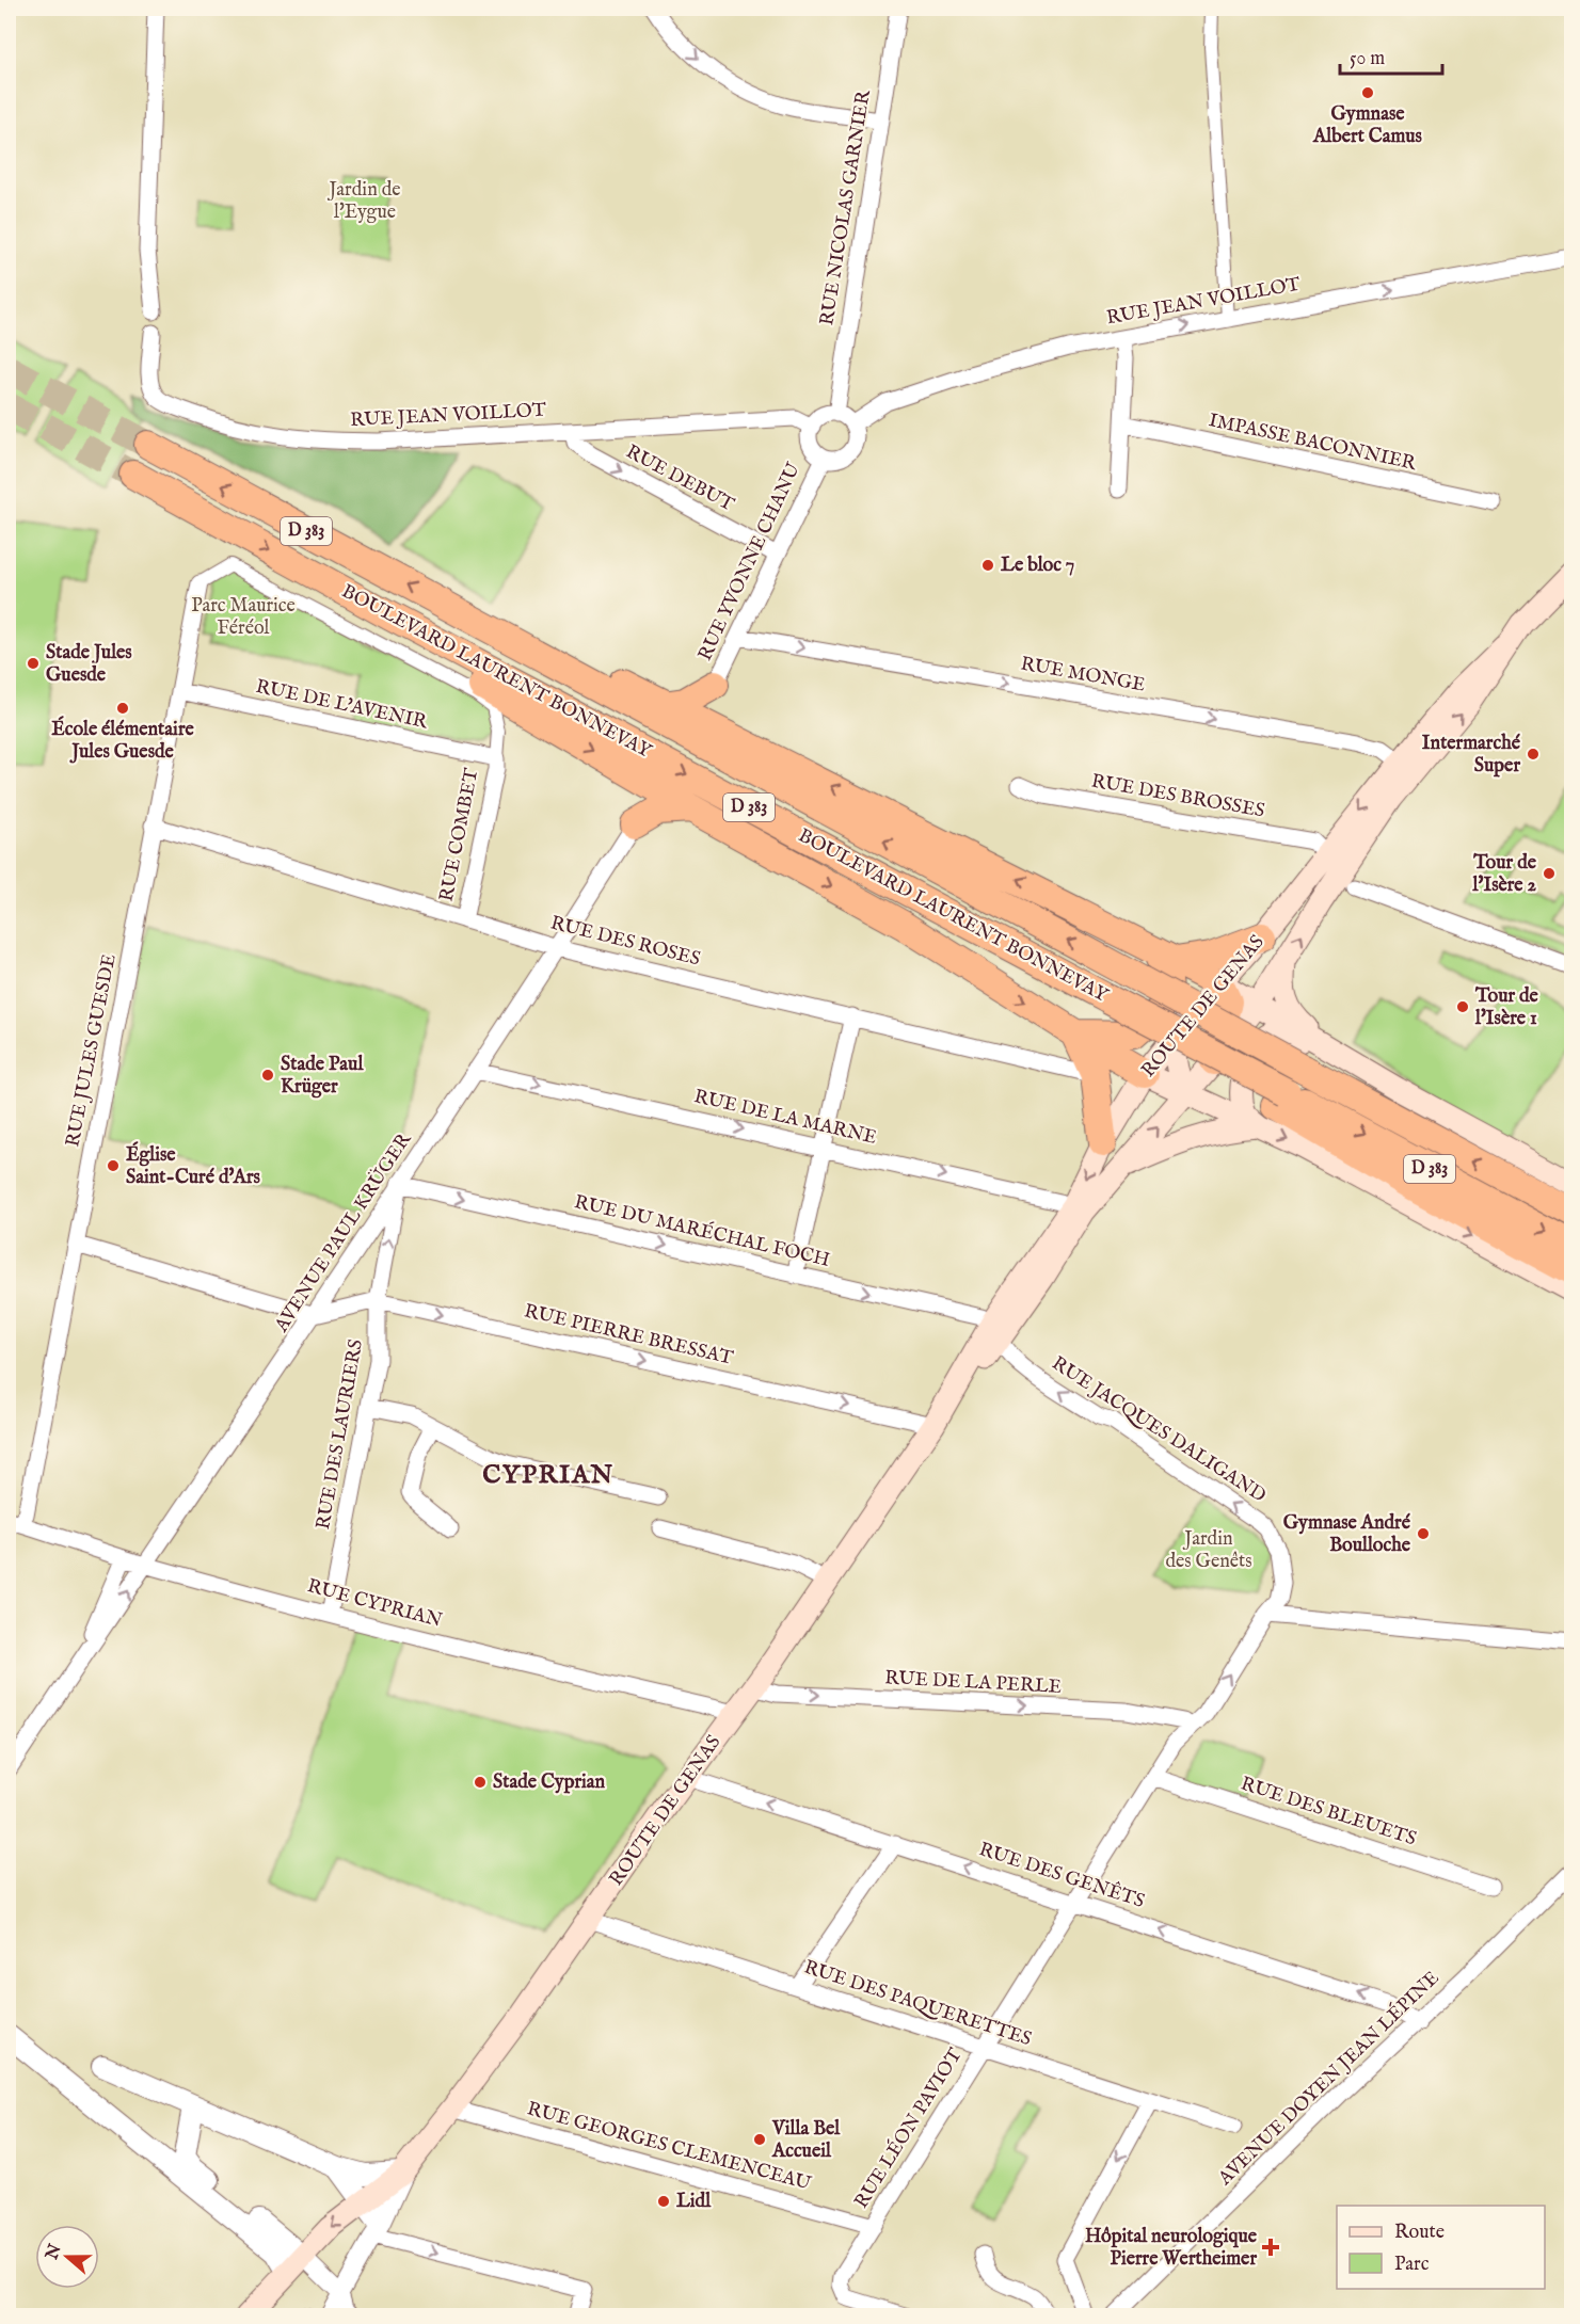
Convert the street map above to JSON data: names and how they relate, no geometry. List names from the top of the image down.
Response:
{
  "streets": {
    "highway": ["D 383", "BOULEVARD LAURENT BONNEVAY"],
    "main road": ["ROUTE DE GENAS"],
    "street": [
      "RUE NICOLAS GARNIER",
      "RUE JEAN VOILLOT",
      "IMPASSE BACONNIER",
      "RUE DEBUT",
      "RUE YVONNE CHANU",
      "RUE MONGE",
      "RUE DE L'AVENIR",
      "RUE DES BROSSES",
      "RUE COMBET",
      "RUE DES ROSES",
      "RUE JULES GUESDE",
      "RUE DE LA MARNE",
      "RUE DU MARÉCHAL FOCH",
      "AVENUE PAUL KRÜGER",
      "RUE PIERRE BRESSAT",
      "RUE JACQUES DALIGAND",
      "RUE DES LAURIERS",
      "RUE CYPRIAN",
      "RUE DE LA PERLE",
      "RUE DES BLEUETS",
      "RUE DES GENÊTS",
      "RUE DES PAQUERETTES",
      "AVENUE DOYEN JEAN LÉPINE",
      "RUE LÉON PAVIOT",
      "RUE GEORGES CLEMENCEAU"
    ]
  },
  "crossings": [
    ["RUE NICOLAS GARNIER", "RUE JEAN VOILLOT"],
    ["RUE NICOLAS GARNIER", "RUE YVONNE CHANU"],
    ["RUE JEAN VOILLOT", "RUE DEBUT"],
    ["RUE JEAN VOILLOT", "RUE YVONNE CHANU"],
    ["RUE DEBUT", "RUE YVONNE CHANU"],
    ["RUE YVONNE CHANU", "RUE MONGE"],
    ["BOULEVARD LAURENT BONNEVAY", "ROUTE DE GENAS"],
    ["RUE MONGE", "ROUTE DE GENAS"],
    ["RUE DE L'AVENIR", "RUE COMBET"],
    ["RUE DE L'AVENIR", "RUE JULES GUESDE"],
    ["RUE DES BROSSES", "ROUTE DE GENAS"],
    ["RUE COMBET", "RUE DES ROSES"],
    ["RUE DES ROSES", "RUE JULES GUESDE"],
    ["RUE DES ROSES", "AVENUE PAUL KRÜGER"],
    ["ROUTE DE GENAS", "RUE DE LA MARNE"],
    ["ROUTE DE GENAS", "RUE DU MARÉCHAL FOCH"],
    ["ROUTE DE GENAS", "RUE PIERRE BRESSAT"],
    ["ROUTE DE GENAS", "RUE JACQUES DALIGAND"],
    ["ROUTE DE GENAS", "RUE CYPRIAN"],
    ["ROUTE DE GENAS", "RUE DE LA PERLE"],
    ["ROUTE DE GENAS", "RUE DES GENÊTS"],
    ["ROUTE DE GENAS", "RUE DES PAQUERETTES"],
    ["ROUTE DE GENAS", "RUE GEORGES CLEMENCEAU"],
    ["RUE JULES GUESDE", "RUE CYPRIAN"],
    ["RUE DE LA MARNE", "AVENUE PAUL KRÜGER"],
    ["RUE DU MARÉCHAL FOCH", "AVENUE PAUL KRÜGER"],
    ["RUE DU MARÉCHAL FOCH", "RUE JACQUES DALIGAND"],
    ["RUE DU MARÉCHAL FOCH", "RUE DES LAURIERS"],
    ["AVENUE PAUL KRÜGER", "RUE PIERRE BRESSAT"],
    ["AVENUE PAUL KRÜGER", "RUE DES LAURIERS"],
    ["AVENUE PAUL KRÜGER", "RUE CYPRIAN"],
    ["RUE PIERRE BRESSAT", "RUE DES LAURIERS"],
    ["RUE JACQUES DALIGAND", "RUE DE LA PERLE"],
    ["RUE JACQUES DALIGAND", "RUE LÉON PAVIOT"],
    ["RUE DES LAURIERS", "RUE CYPRIAN"],
    ["RUE DE LA PERLE", "RUE LÉON PAVIOT"],
    ["RUE DES BLEUETS", "RUE LÉON PAVIOT"],
    ["RUE DES GENÊTS", "AVENUE DOYEN JEAN LÉPINE"],
    ["RUE DES GENÊTS", "RUE LÉON PAVIOT"],
    ["RUE DES PAQUERETTES", "RUE LÉON PAVIOT"],
    ["RUE LÉON PAVIOT", "RUE GEORGES CLEMENCEAU"]
  ],
  "one_way": [
    "RUE DEBUT",
    "RUE MONGE",
    "RUE DE LA MARNE",
    "RUE DU MARÉCHAL FOCH",
    "RUE DE LA PERLE",
    "RUE DES GENÊTS"
  ],
  "districts": ["CYPRIAN"],
  "parks": ["Jardin de l'Eygue", "Parc Maurice Féréol", "Jardin des Genêts"],
  "places": {
    "other": [
      "Gymnase Albert Camus",
      "Le bloc 7",
      "Stade Jules Guesde",
      "École élémentaire Jules Guesde",
      "Intermarché Super",
      "Tour de l'Isère 2",
      "Tour de l'Isère 1",
      "Stade Paul Krüger",
      "Église Saint-Curé d'Ars",
      "Gymnase André Boulloche",
      "Stade Cyprian",
      "Villa Bel Accueil",
      "Lidl"
    ],
    "health": ["Hôpital neurologique Pierre Wertheimer"]
  },
  "legend": ["Route", "Parc"],
  "scale_bar": "50 m",
  "north": "left"
}
